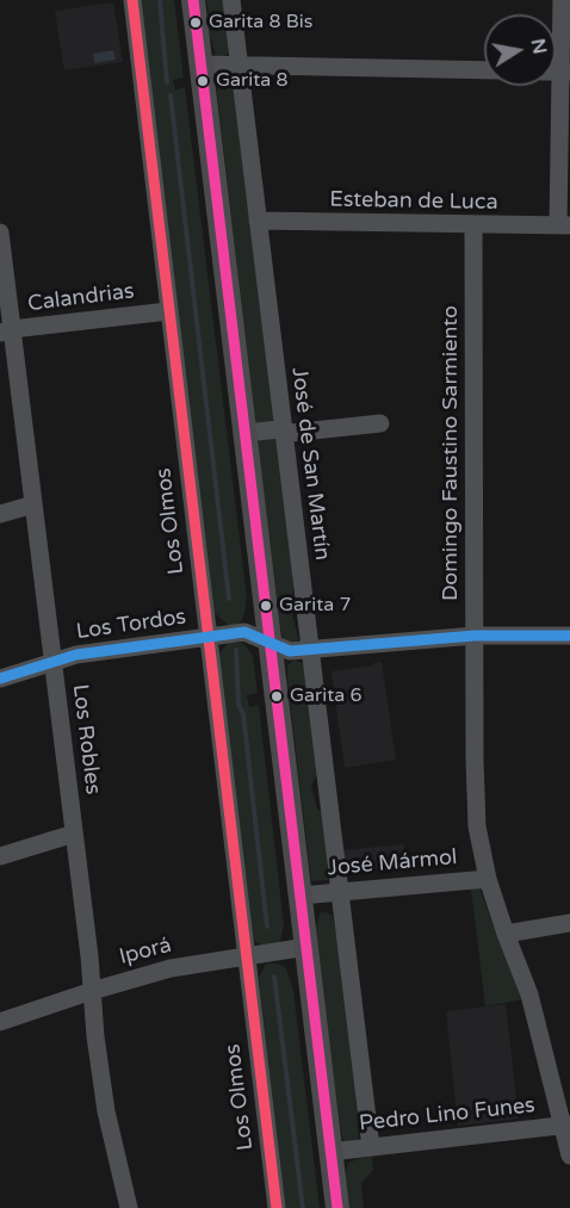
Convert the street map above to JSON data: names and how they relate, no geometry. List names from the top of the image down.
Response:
{
  "streets": {
    "street": [
      "Esteban de Luca",
      "Calandrias",
      "Domingo Faustino Sarmiento",
      "José de San Martín",
      "Los Olmos",
      "Los Tordos",
      "Los Robles",
      "José Mármol",
      "Iporá",
      "Pedro Lino Funes"
    ]
  },
  "crossings": [
    ["Esteban de Luca", "Domingo Faustino Sarmiento"],
    ["Esteban de Luca", "José de San Martín"],
    ["Calandrias", "Los Olmos"],
    ["Calandrias", "Los Robles"],
    ["Domingo Faustino Sarmiento", "Los Tordos"],
    ["Domingo Faustino Sarmiento", "José Mármol"],
    ["Domingo Faustino Sarmiento", "Pedro Lino Funes"],
    ["José de San Martín", "Los Tordos"],
    ["José de San Martín", "José Mármol"],
    ["José de San Martín", "Pedro Lino Funes"],
    ["Los Olmos", "Los Tordos"],
    ["Los Olmos", "Iporá"],
    ["Los Tordos", "Los Robles"],
    ["Los Robles", "Iporá"]
  ],
  "places": [
    "Garita 8 Bis",
    "Garita 8",
    "Garita 7",
    "Garita 6"
  ],
  "north": "right"
}
